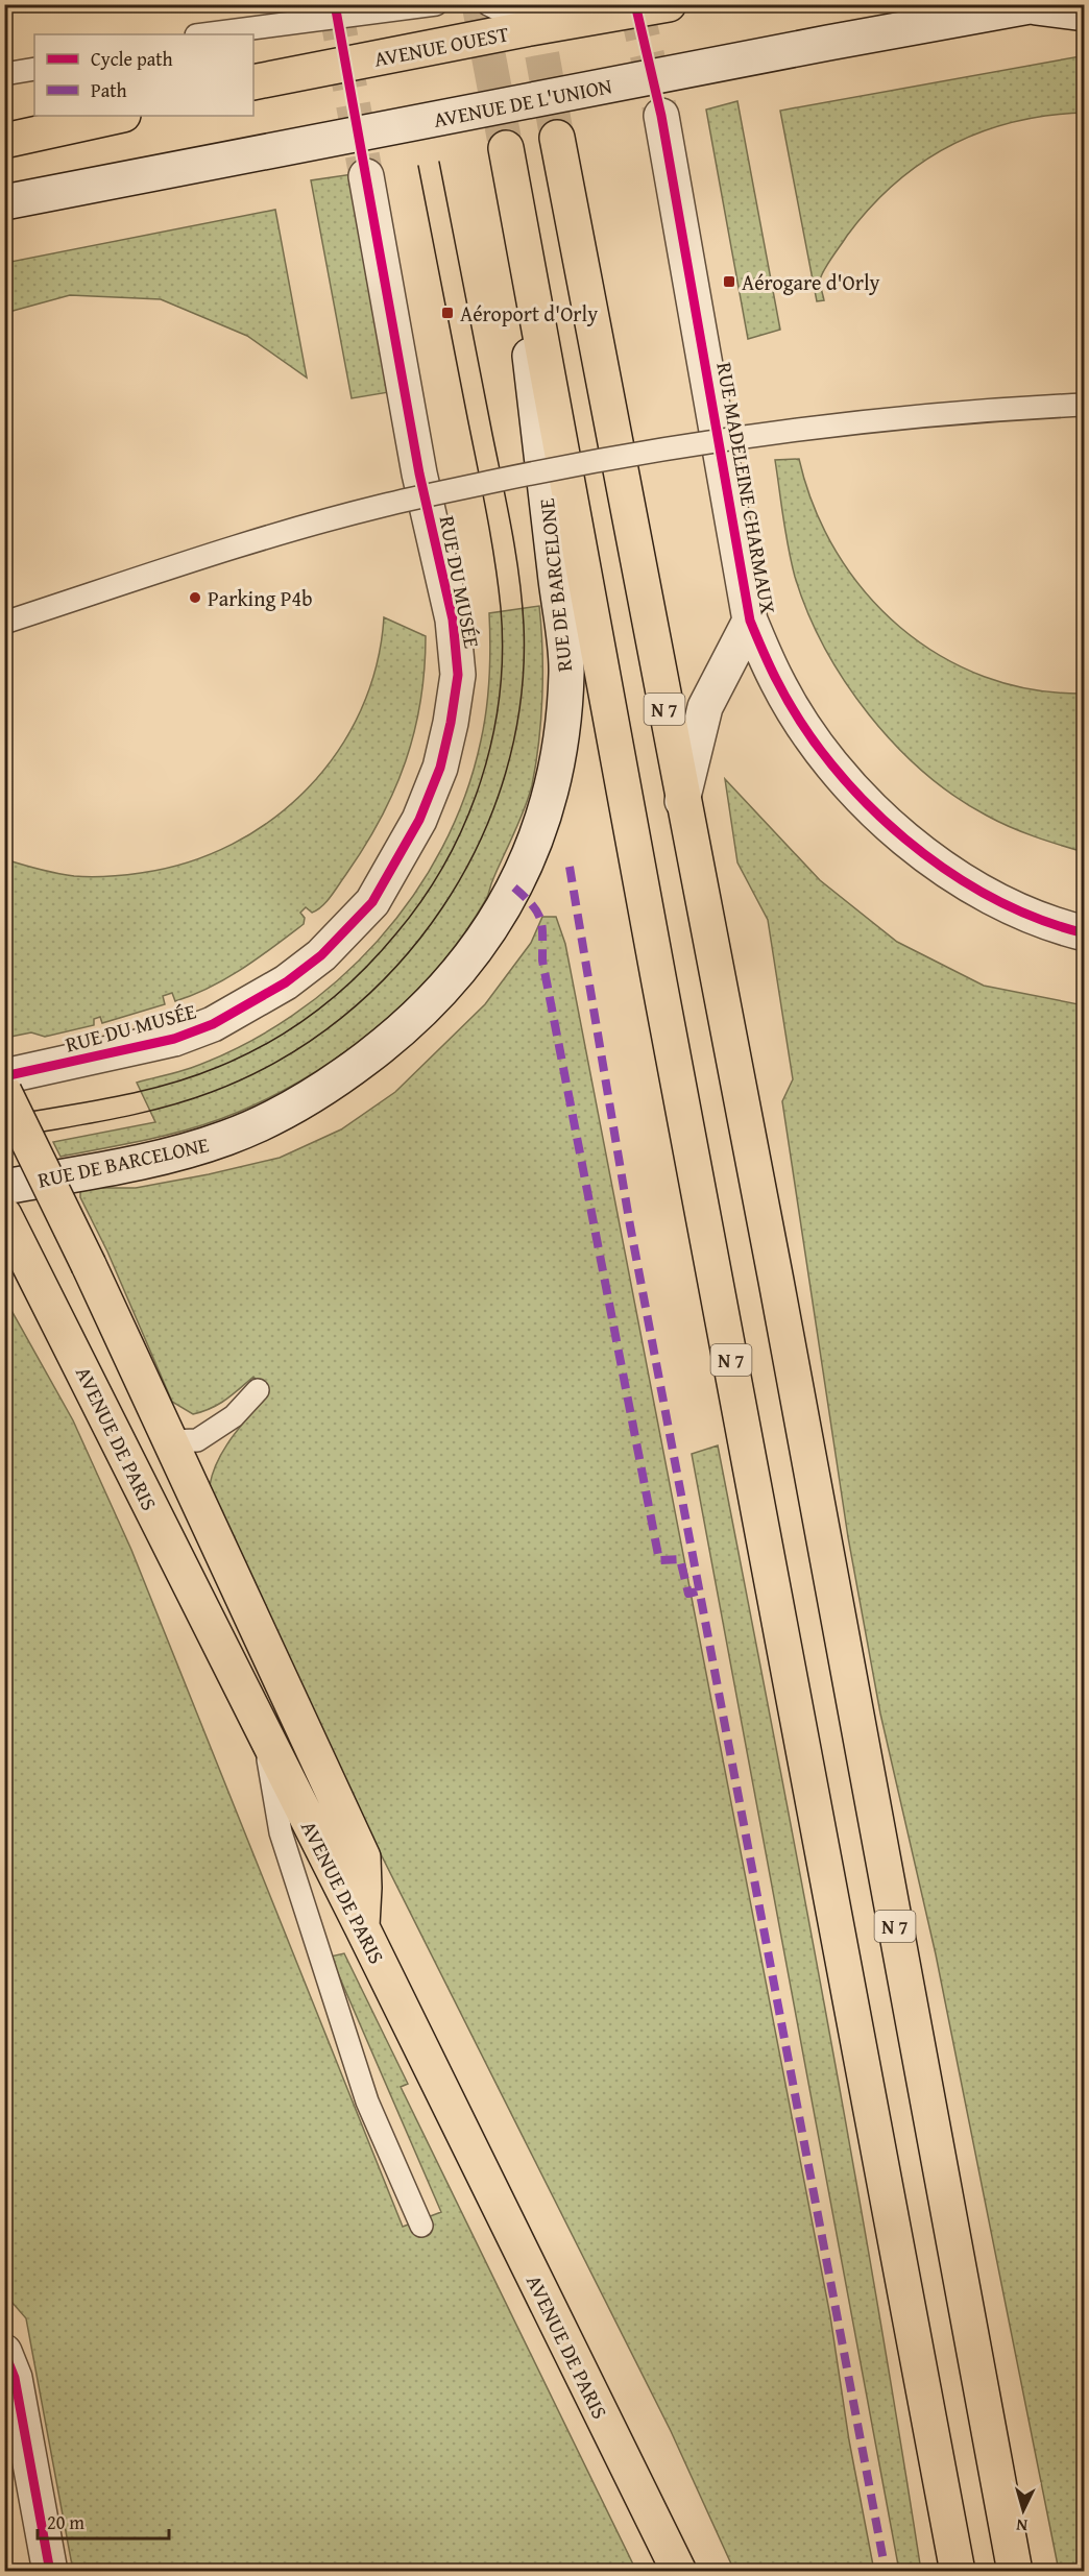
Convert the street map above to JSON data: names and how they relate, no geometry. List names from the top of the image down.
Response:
{
  "streets": {
    "main road": ["AVENUE OUEST", "N 7", "AVENUE DE PARIS"],
    "street": [
      "AVENUE DE L'UNION",
      "RUE MADELEINE CHARMAUX",
      "RUE DU MUSÉE",
      "RUE DE BARCELONE"
    ]
  },
  "crossings": [
    ["RUE DE BARCELONE", "N 7"]
  ],
  "places": {
    "transit": ["Aérogare d'Orly", "Aéroport d'Orly"],
    "other": ["Parking P4b"]
  },
  "legend": ["Cycle path", "Path"],
  "scale_bar": "20 m",
  "north": "bottom"
}
